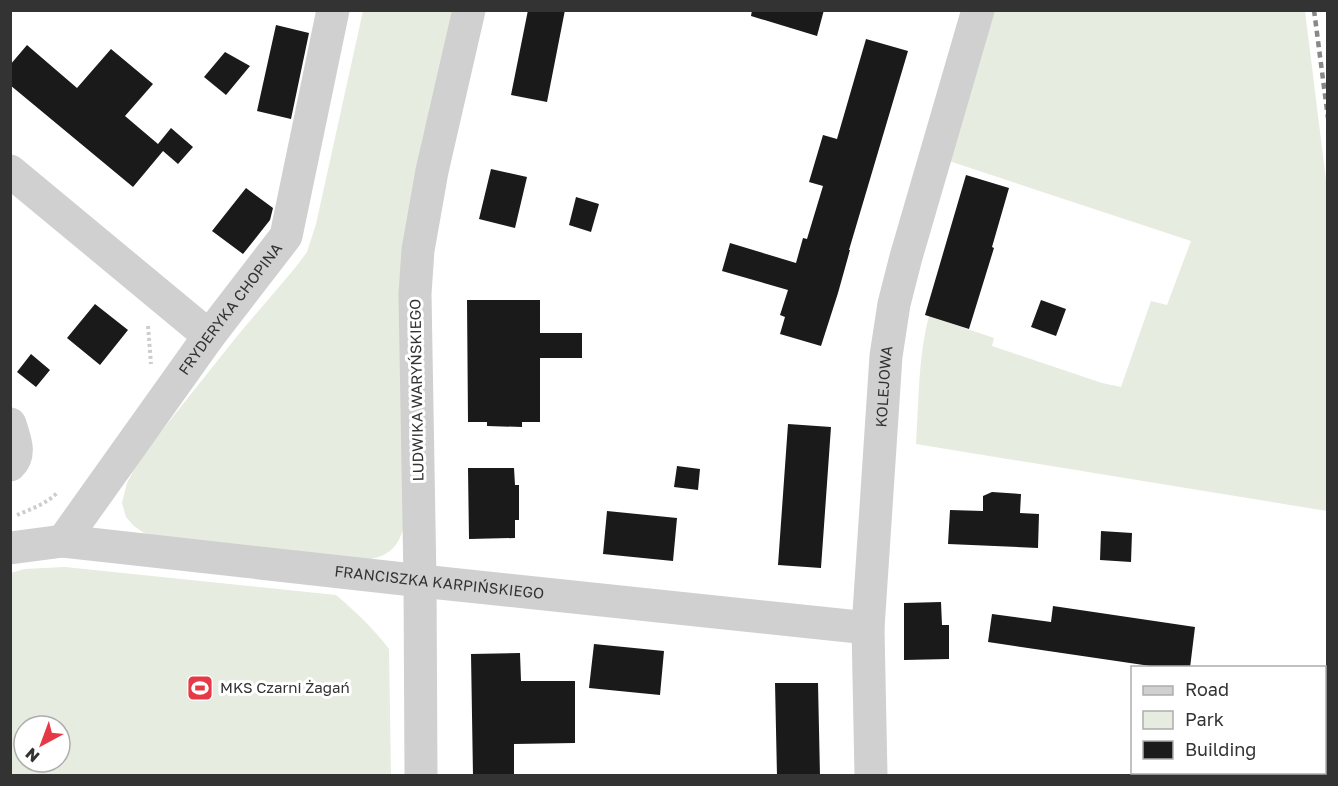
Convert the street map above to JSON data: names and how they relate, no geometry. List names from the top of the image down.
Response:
{
  "streets": {
    "street": [
      "FRYDERYKA CHOPINA",
      "KOLEJOWA",
      "LUDWIKA WARYŃSKIEGO",
      "FRANCISZKA KARPIŃSKIEGO"
    ]
  },
  "crossings": [
    ["FRYDERYKA CHOPINA", "FRANCISZKA KARPIŃSKIEGO"],
    ["KOLEJOWA", "FRANCISZKA KARPIŃSKIEGO"],
    ["LUDWIKA WARYŃSKIEGO", "FRANCISZKA KARPIŃSKIEGO"]
  ],
  "places": {
    "sports": ["MKS Czarni Żagań"]
  },
  "legend": ["Road", "Park", "Building"],
  "north": "bottom left"
}
